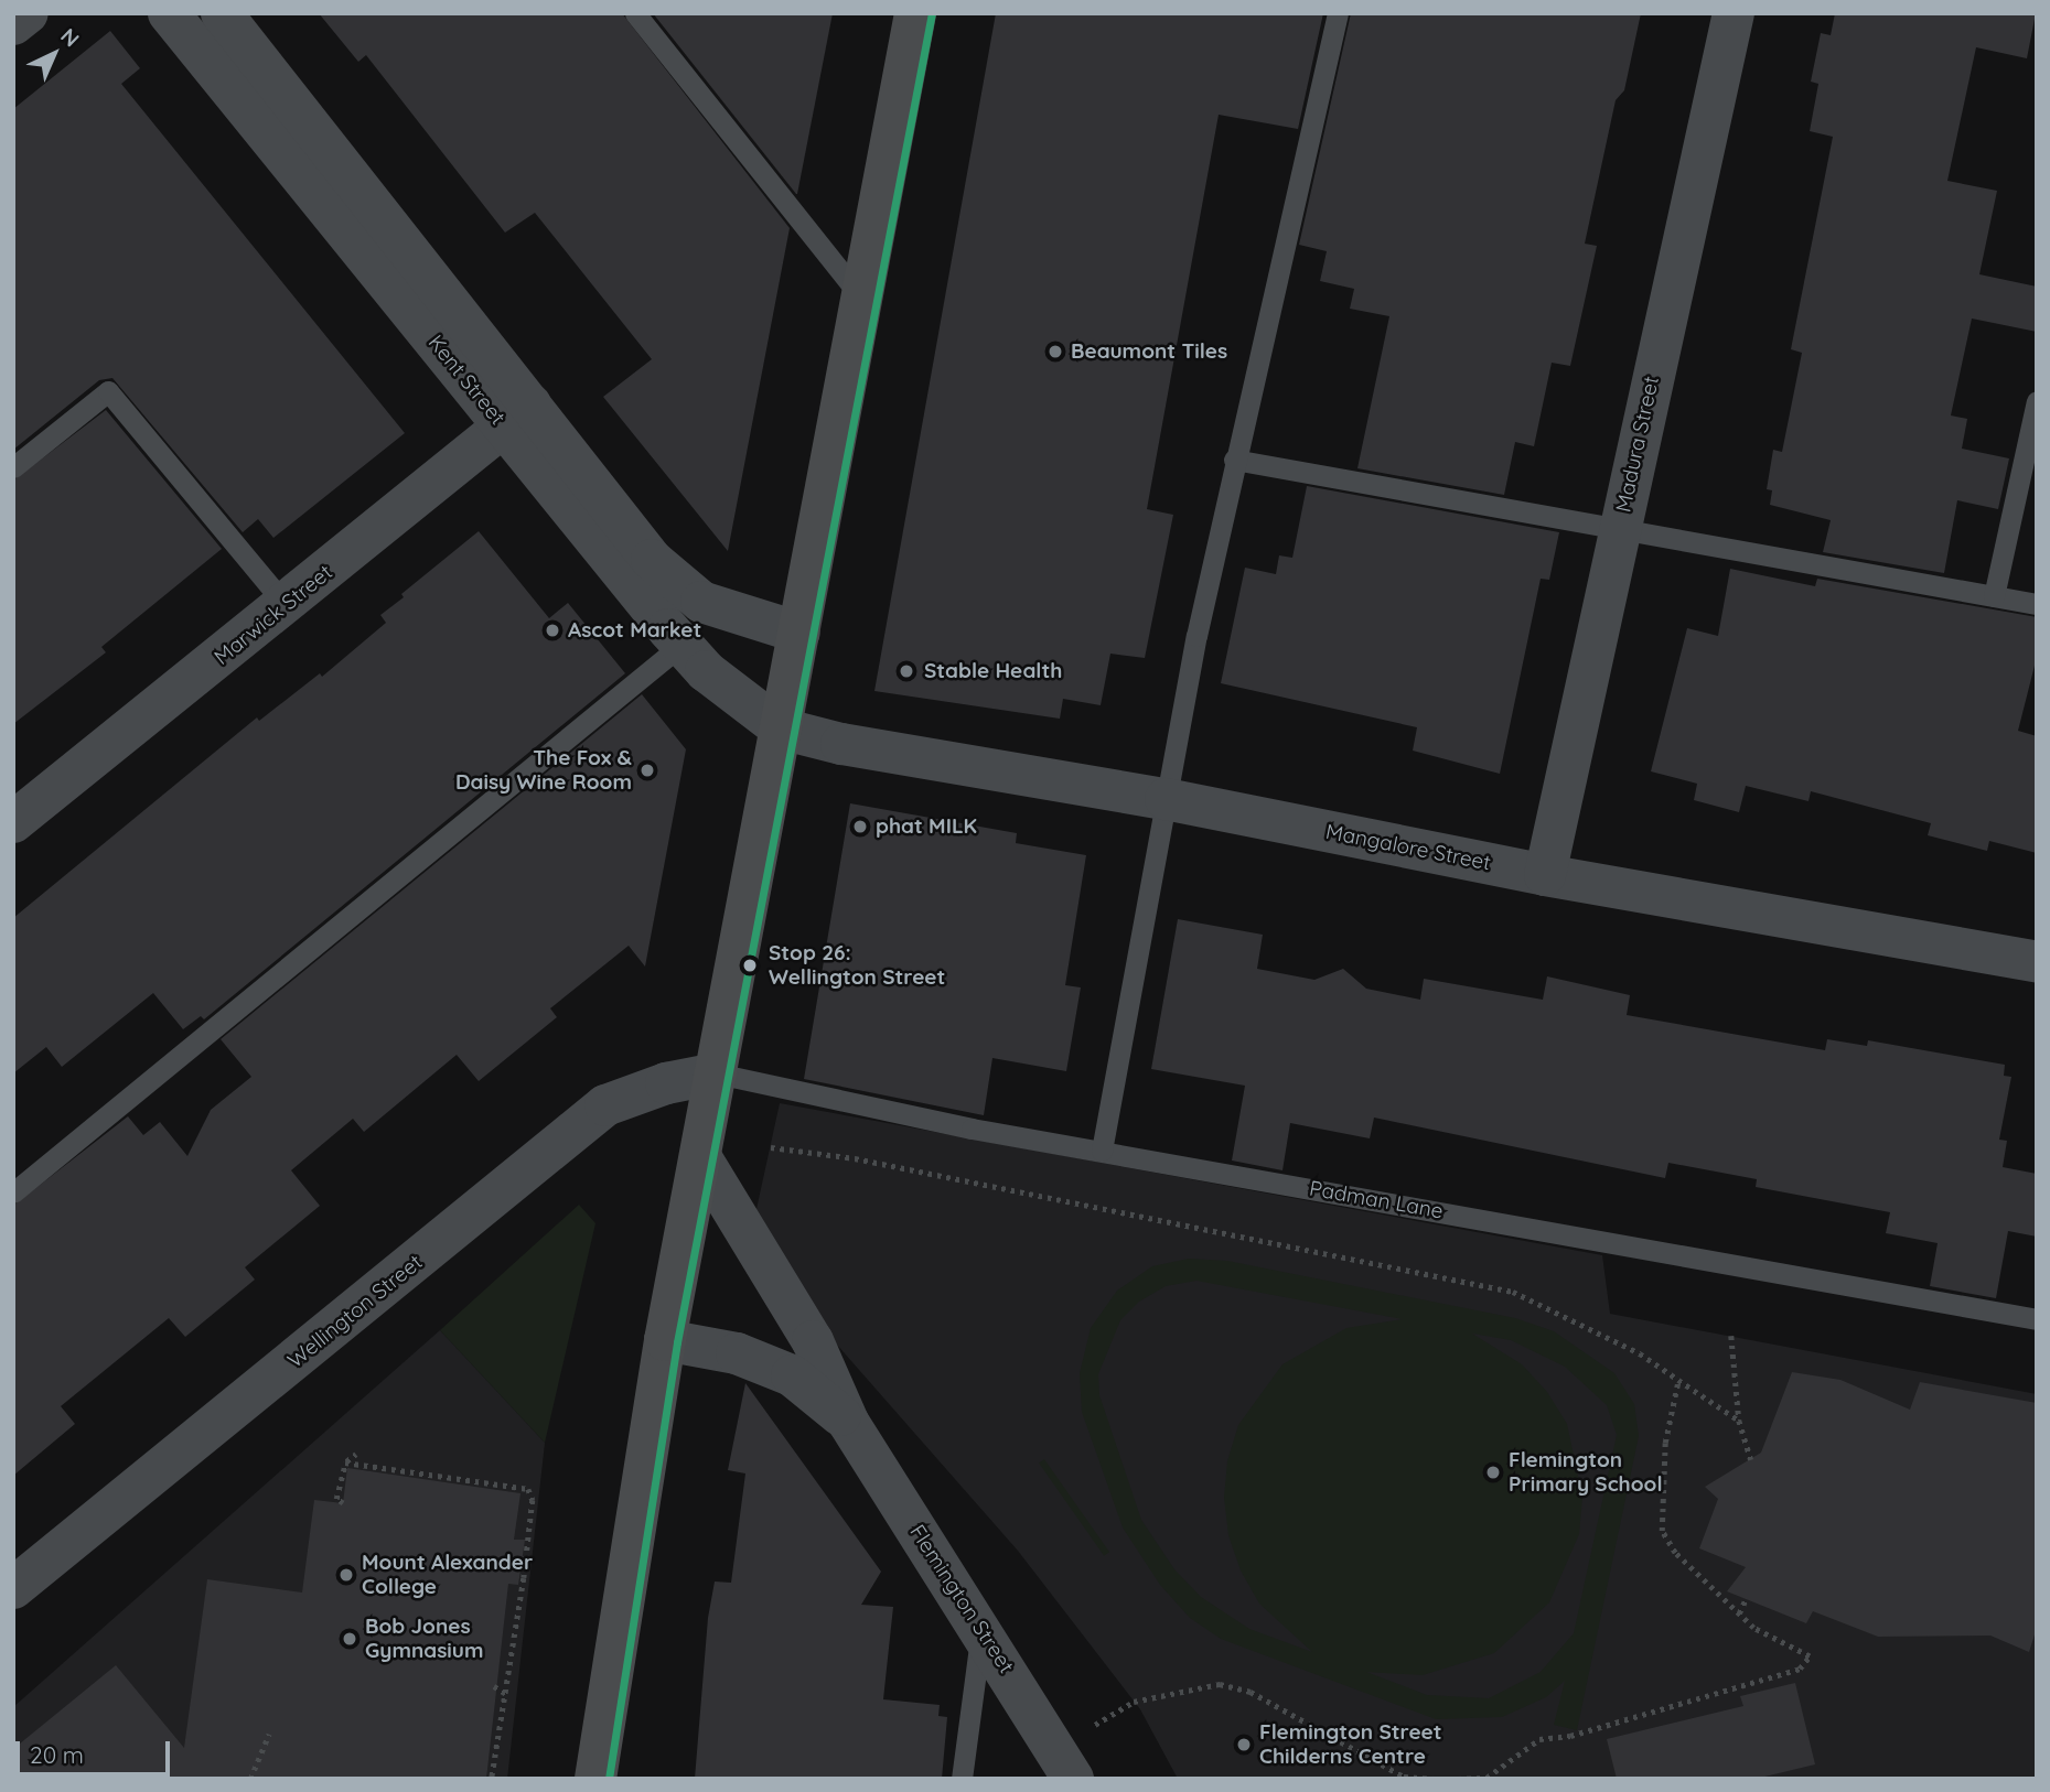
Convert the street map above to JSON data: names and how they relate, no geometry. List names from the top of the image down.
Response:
{
  "streets": {
    "street": [
      "Kent Street",
      "Madura Street",
      "Marwick Street",
      "Mangalore Street",
      "Wellington Street",
      "Flemington Street"
    ],
    "lane": ["Padman Lane"]
  },
  "crossings": [
    ["Kent Street", "Marwick Street"],
    ["Kent Street", "Mangalore Street"],
    ["Madura Street", "Mangalore Street"],
    ["Padman Lane", "Wellington Street"]
  ],
  "places": [
    "Beaumont Tiles",
    "Ascot Market",
    "Stable Health",
    "The Fox & Daisy Wine Room",
    "phat MILK",
    "Stop 26: Wellington Street",
    "Flemington Primary School",
    "Mount Alexander College",
    "Bob Jones Gymnasium",
    "Flemington Street Childerns Centre"
  ],
  "scale_bar": "20 m",
  "north": "top right"
}
